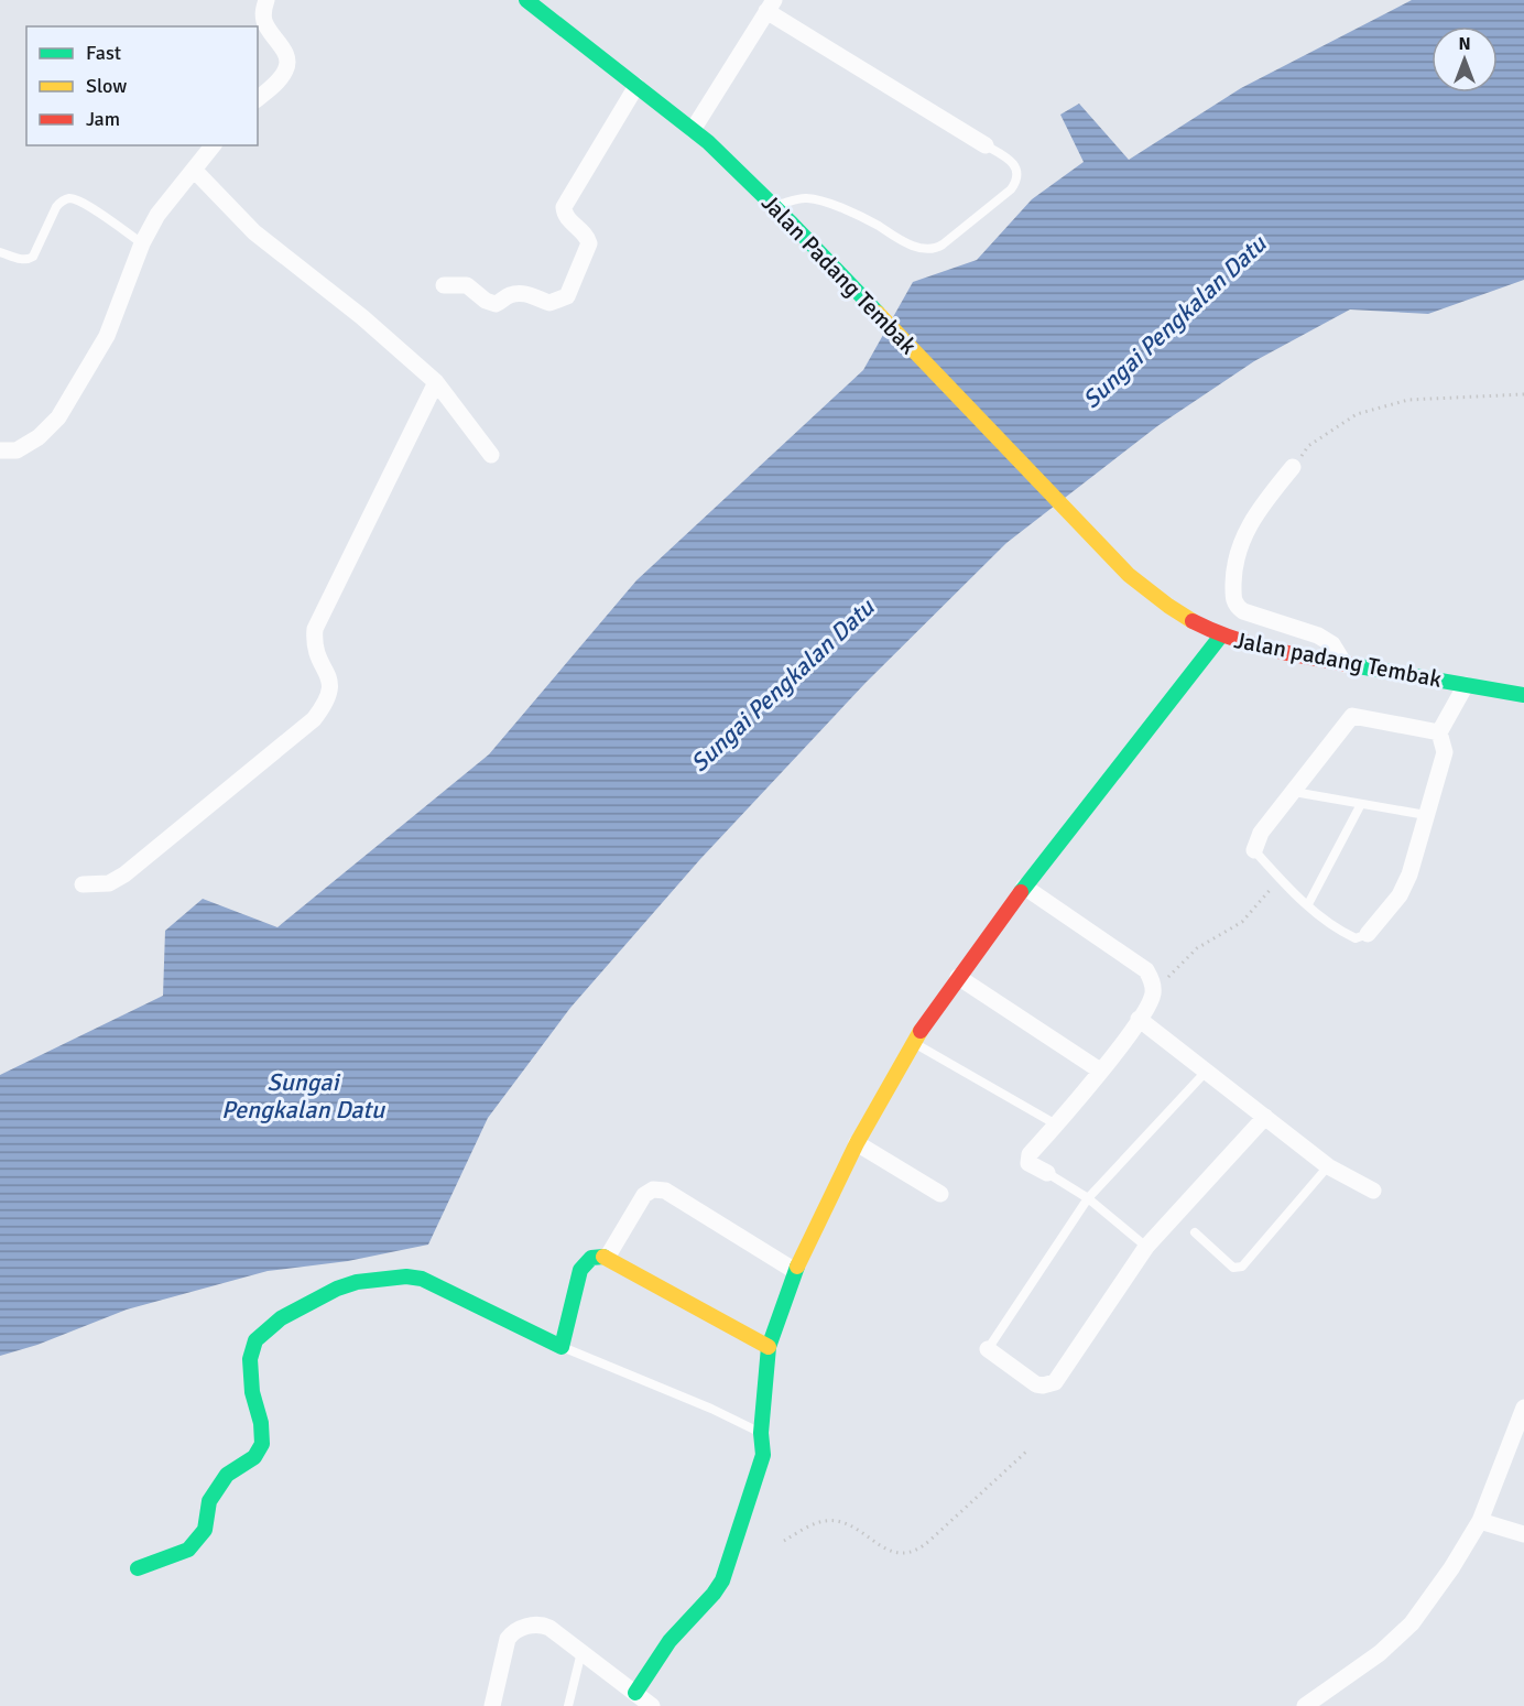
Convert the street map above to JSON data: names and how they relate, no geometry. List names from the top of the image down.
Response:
{
  "streets": {
    "street": ["Jalan Padang Tembak", "Jalan padang Tembak"]
  },
  "crossings": [
    ["Jalan Padang Tembak", "Jalan padang Tembak"]
  ],
  "water": ["Sungai Pengkalan Datu"],
  "legend": ["Fast", "Slow", "Jam"],
  "north": "top"
}
